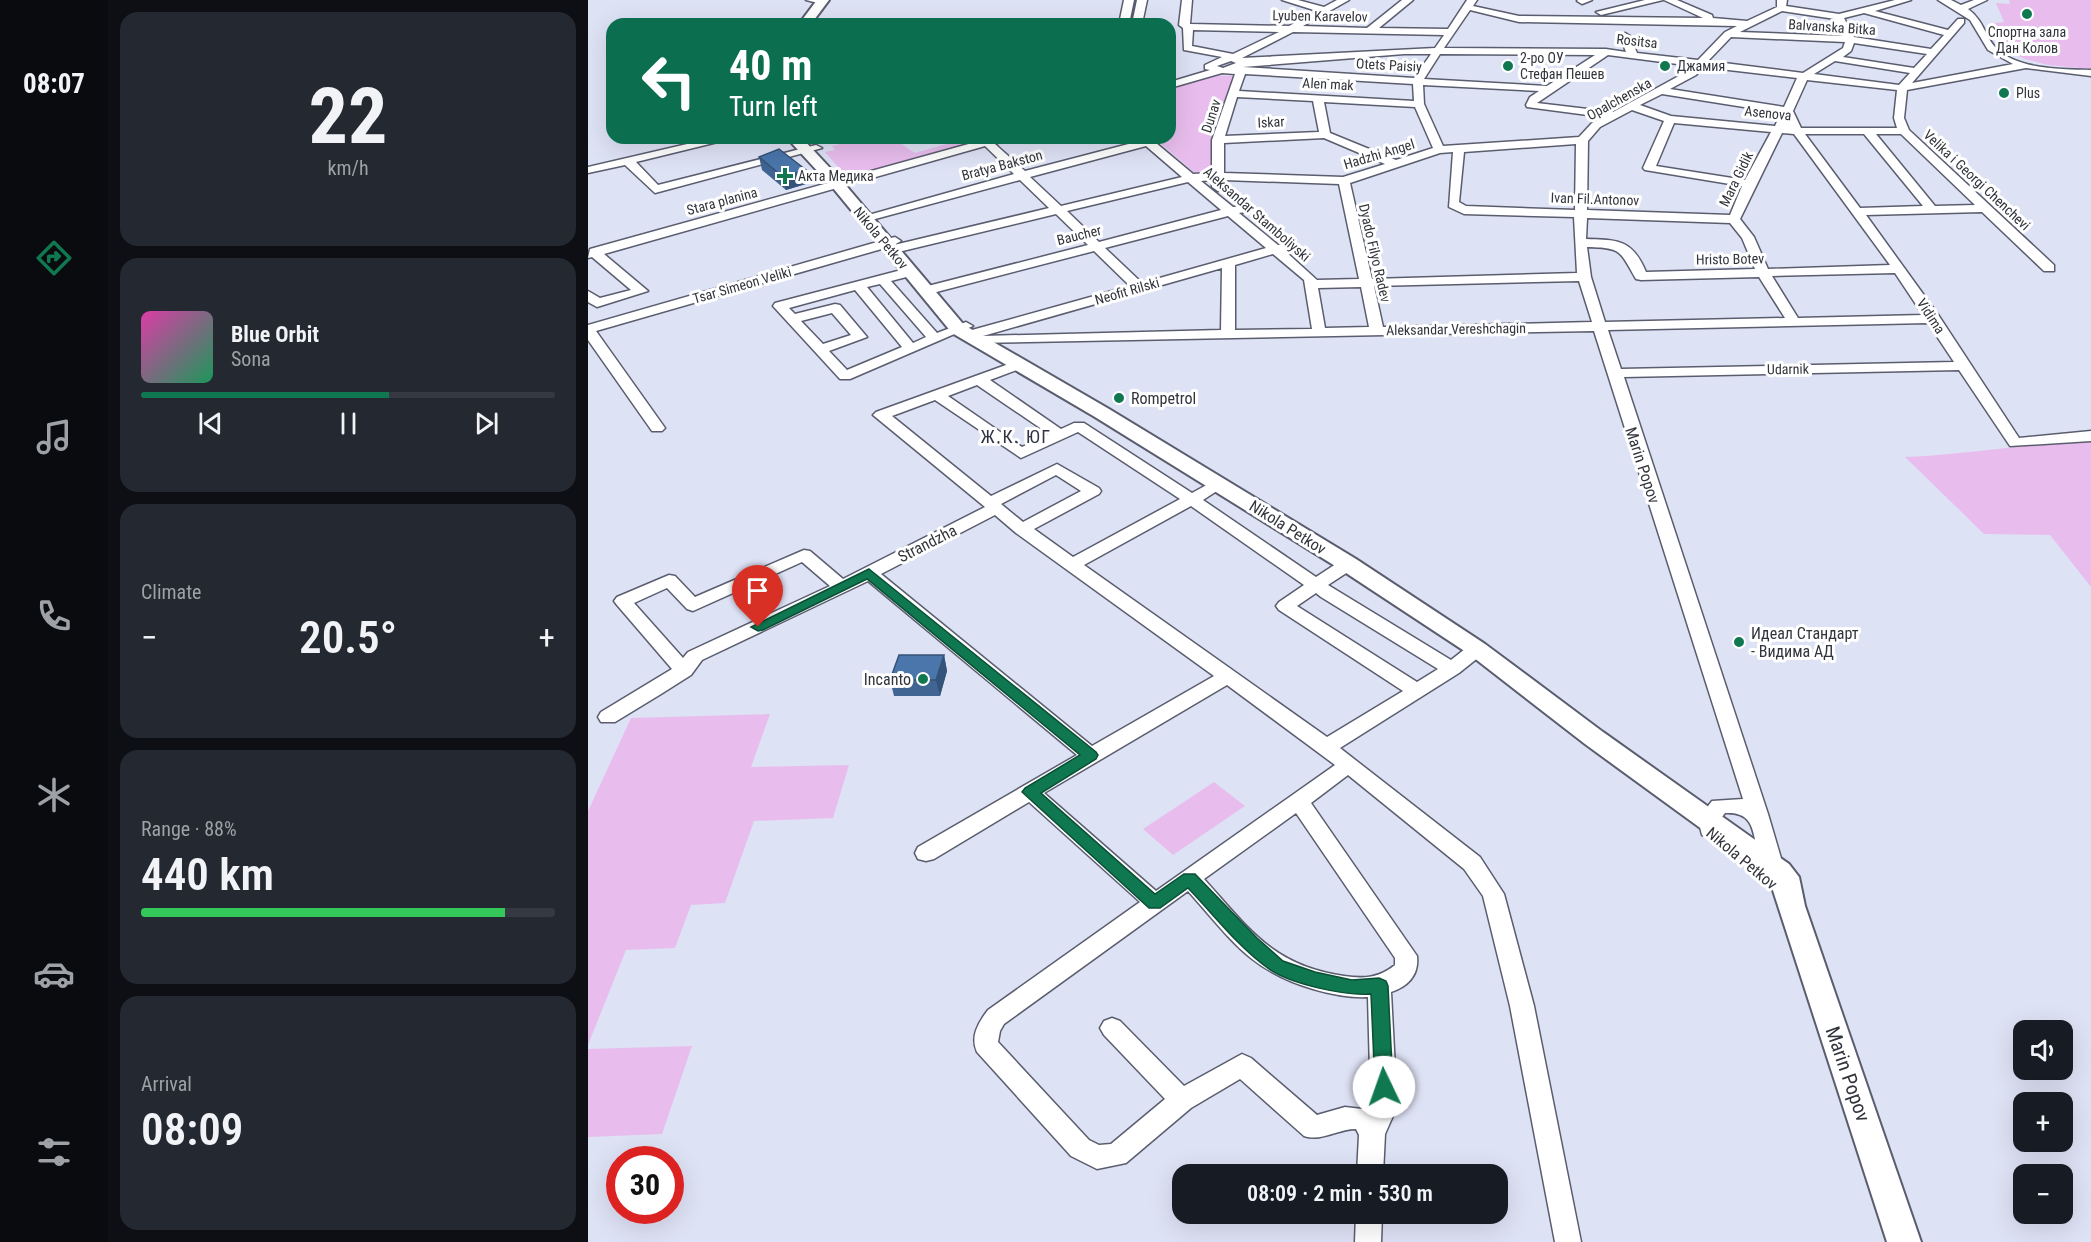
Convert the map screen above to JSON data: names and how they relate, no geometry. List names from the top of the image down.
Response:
{
  "streets": {
    "main road": ["Nikola Petkov", "Marin Popov"],
    "street": [
      "Lyuben Karavelov",
      "Balvanska Bitka",
      "Rositsa",
      "Otets Paisiy",
      "Alen mak",
      "Opalchenska",
      "Asenova",
      "Dunav",
      "Iskar",
      "Hadzhi Angel",
      "Bratya Bakston",
      "Mara Gidik",
      "Velika i Georgi Chenchevi",
      "Ivan Fil.Antonov",
      "Stara planina",
      "Aleksandar Stamboliyski",
      "Baucher",
      "Dyado Filyo Radev",
      "Hristo Botev",
      "Tsar Simeon Veliki",
      "Neofit Rilski",
      "Vidima",
      "Aleksandar Vereshchagin",
      "Udarnik",
      "Strandzha"
    ]
  },
  "crossings": [
    ["Balvanska Bitka", "Opalchenska"],
    ["Rositsa", "Otets Paisiy"],
    ["Rositsa", "Opalchenska"],
    ["Rositsa", "Dunav"],
    ["Rositsa", "Mara Gidik"],
    ["Rositsa", "Velika i Georgi Chenchevi"],
    ["Otets Paisiy", "Dunav"],
    ["Alen mak", "Dunav"],
    ["Opalchenska", "Asenova"],
    ["Opalchenska", "Hadzhi Angel"],
    ["Opalchenska", "Marin Popov"],
    ["Asenova", "Mara Gidik"],
    ["Asenova", "Velika i Georgi Chenchevi"],
    ["Asenova", "Vidima"],
    ["Dunav", "Iskar"],
    ["Dunav", "Hadzhi Angel"],
    ["Dunav", "Aleksandar Stamboliyski"],
    ["Hadzhi Angel", "Ivan Fil.Antonov"],
    ["Hadzhi Angel", "Aleksandar Stamboliyski"],
    ["Hadzhi Angel", "Dyado Filyo Radev"],
    ["Hadzhi Angel", "Tsar Simeon Veliki"],
    ["Hadzhi Angel", "Marin Popov"],
    ["Bratya Bakston", "Nikola Petkov"],
    ["Mara Gidik", "Ivan Fil.Antonov"],
    ["Mara Gidik", "Hristo Botev"],
    ["Mara Gidik", "Aleksandar Vereshchagin"],
    ["Ivan Fil.Antonov", "Marin Popov"],
    ["Stara planina", "Nikola Petkov"],
    ["Aleksandar Stamboliyski", "Baucher"],
    ["Aleksandar Stamboliyski", "Tsar Simeon Veliki"],
    ["Aleksandar Stamboliyski", "Neofit Rilski"],
    ["Aleksandar Stamboliyski", "Aleksandar Vereshchagin"],
    ["Baucher", "Nikola Petkov"],
    ["Nikola Petkov", "Tsar Simeon Veliki"],
    ["Nikola Petkov", "Neofit Rilski"],
    ["Nikola Petkov", "Aleksandar Vereshchagin"],
    ["Nikola Petkov", "Marin Popov"],
    ["Dyado Filyo Radev", "Aleksandar Vereshchagin"],
    ["Hristo Botev", "Vidima"],
    ["Hristo Botev", "Marin Popov"],
    ["Neofit Rilski", "Aleksandar Vereshchagin"],
    ["Vidima", "Aleksandar Vereshchagin"],
    ["Vidima", "Udarnik"],
    ["Aleksandar Vereshchagin", "Marin Popov"],
    ["Udarnik", "Marin Popov"]
  ],
  "districts": ["Ж.К. ЮГ"],
  "places": {
    "other": [
      "Спортна зала Дан Колов",
      "2-ро ОУ Стефан Пешев",
      "Джамия",
      "Plus",
      "Rompetrol",
      "Идеал Стандарт - Видима АД",
      "Incanto"
    ],
    "health": ["Акта Медика"]
  },
  "page": {
    "tabs": "08:07",
    "tile": [
      ["22", "km/h"],
      "Climate",
      ["Range · 88%", "440 km"],
      ["Arrival", "08:09"]
    ],
    "turn": ["40 m", "Turn left"],
    "song": ["Blue Orbit", "Sona"],
    "heat": ["−", "20.5°", "+"],
    "map_buttons": ["+", "−"],
    "limit": "30",
    "trip": "08:09 · 2 min · 530 m"
  }
}
